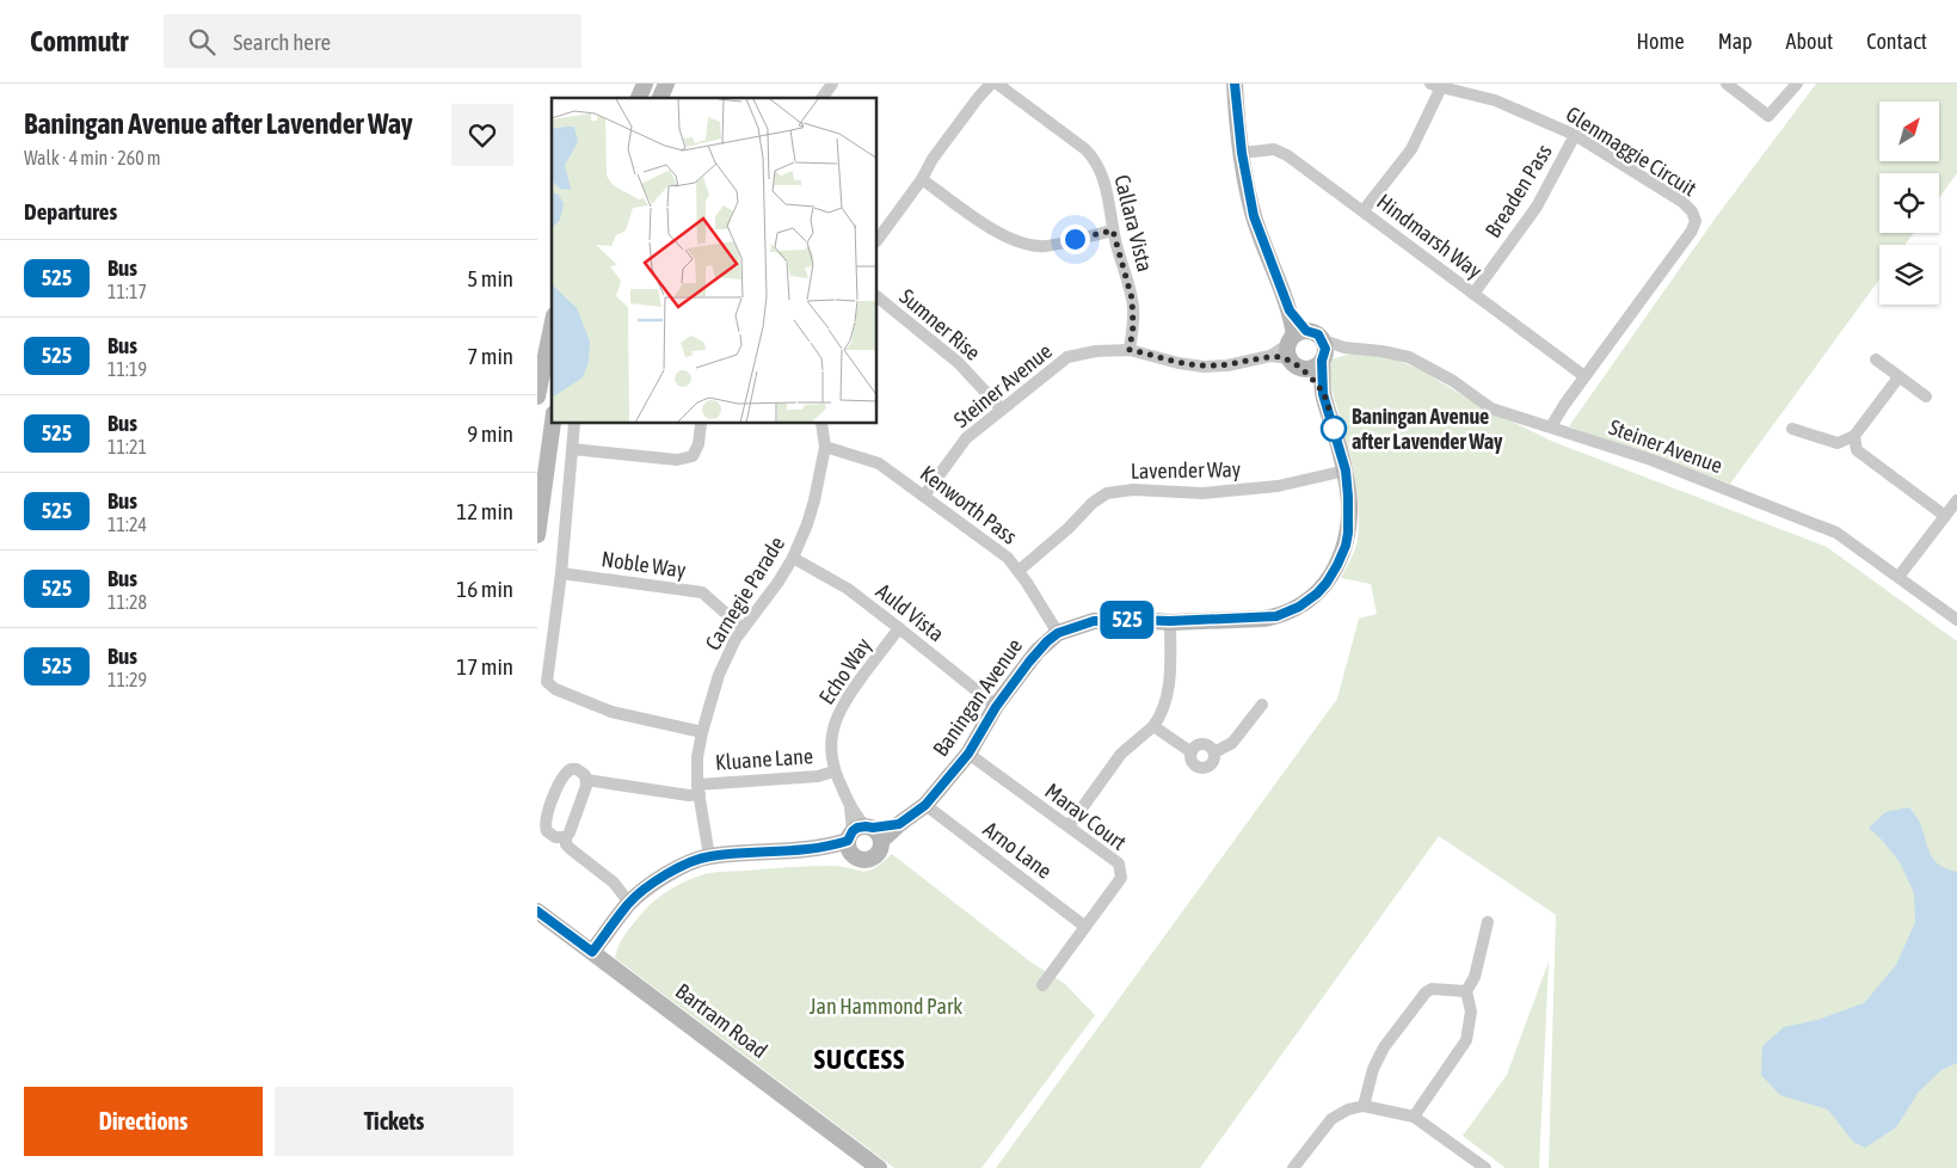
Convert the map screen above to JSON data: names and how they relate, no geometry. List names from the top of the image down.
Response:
{
  "streets": {
    "street": [
      "Glenmaggie Circuit",
      "Breaden Pass",
      "Callara Vista",
      "Hindmarsh Way",
      "Sumner Rise",
      "Steiner Avenue",
      "Lavender Way",
      "Kenworth Pass",
      "Noble Way",
      "Carnegie Parade",
      "Auld Vista",
      "Echo Way",
      "Baningan Avenue",
      "Kluane Lane",
      "Marav Court",
      "Arno Lane",
      "Bartram Road"
    ]
  },
  "crossings": [
    ["Glenmaggie Circuit", "Breaden Pass"],
    ["Glenmaggie Circuit", "Hindmarsh Way"],
    ["Glenmaggie Circuit", "Steiner Avenue"],
    ["Breaden Pass", "Hindmarsh Way"],
    ["Callara Vista", "Steiner Avenue"],
    ["Hindmarsh Way", "Baningan Avenue"],
    ["Sumner Rise", "Steiner Avenue"],
    ["Steiner Avenue", "Kenworth Pass"],
    ["Steiner Avenue", "Baningan Avenue"],
    ["Lavender Way", "Kenworth Pass"],
    ["Lavender Way", "Baningan Avenue"],
    ["Kenworth Pass", "Carnegie Parade"],
    ["Kenworth Pass", "Baningan Avenue"],
    ["Noble Way", "Carnegie Parade"],
    ["Carnegie Parade", "Auld Vista"],
    ["Carnegie Parade", "Baningan Avenue"],
    ["Carnegie Parade", "Kluane Lane"],
    ["Auld Vista", "Echo Way"],
    ["Auld Vista", "Baningan Avenue"],
    ["Echo Way", "Baningan Avenue"],
    ["Echo Way", "Kluane Lane"],
    ["Baningan Avenue", "Marav Court"],
    ["Baningan Avenue", "Arno Lane"],
    ["Baningan Avenue", "Bartram Road"],
    ["Marav Court", "Arno Lane"]
  ],
  "districts": ["SUCCESS"],
  "parks": ["Jan Hammond Park"],
  "places": ["Baningan Avenue after Lavender Way"],
  "lines": ["bus line 525"],
  "north": "top right",
  "page": {
    "header": "Commutr",
    "search": "Search here",
    "nav": [
      "Home",
      "Map",
      "About",
      "Contact"
    ],
    "heading": [
      ["Baningan Avenue after Lavender Way", "Walk · 4 min · 260 m"],
      "Departures"
    ],
    "on_map": "525",
    "list": [
      {
        "mark": "525",
        "name": "Bus",
        "note": "11:17",
        "value": "5 min"
      },
      {
        "mark": "525",
        "name": "Bus",
        "note": "11:19",
        "value": "7 min"
      },
      {
        "mark": "525",
        "name": "Bus",
        "note": "11:21",
        "value": "9 min"
      },
      {
        "mark": "525",
        "name": "Bus",
        "note": "11:24",
        "value": "12 min"
      },
      {
        "mark": "525",
        "name": "Bus",
        "note": "11:28",
        "value": "16 min"
      },
      {
        "mark": "525",
        "name": "Bus",
        "note": "11:29",
        "value": "17 min"
      }
    ],
    "buttons": ["Directions", "Tickets"]
  }
}
